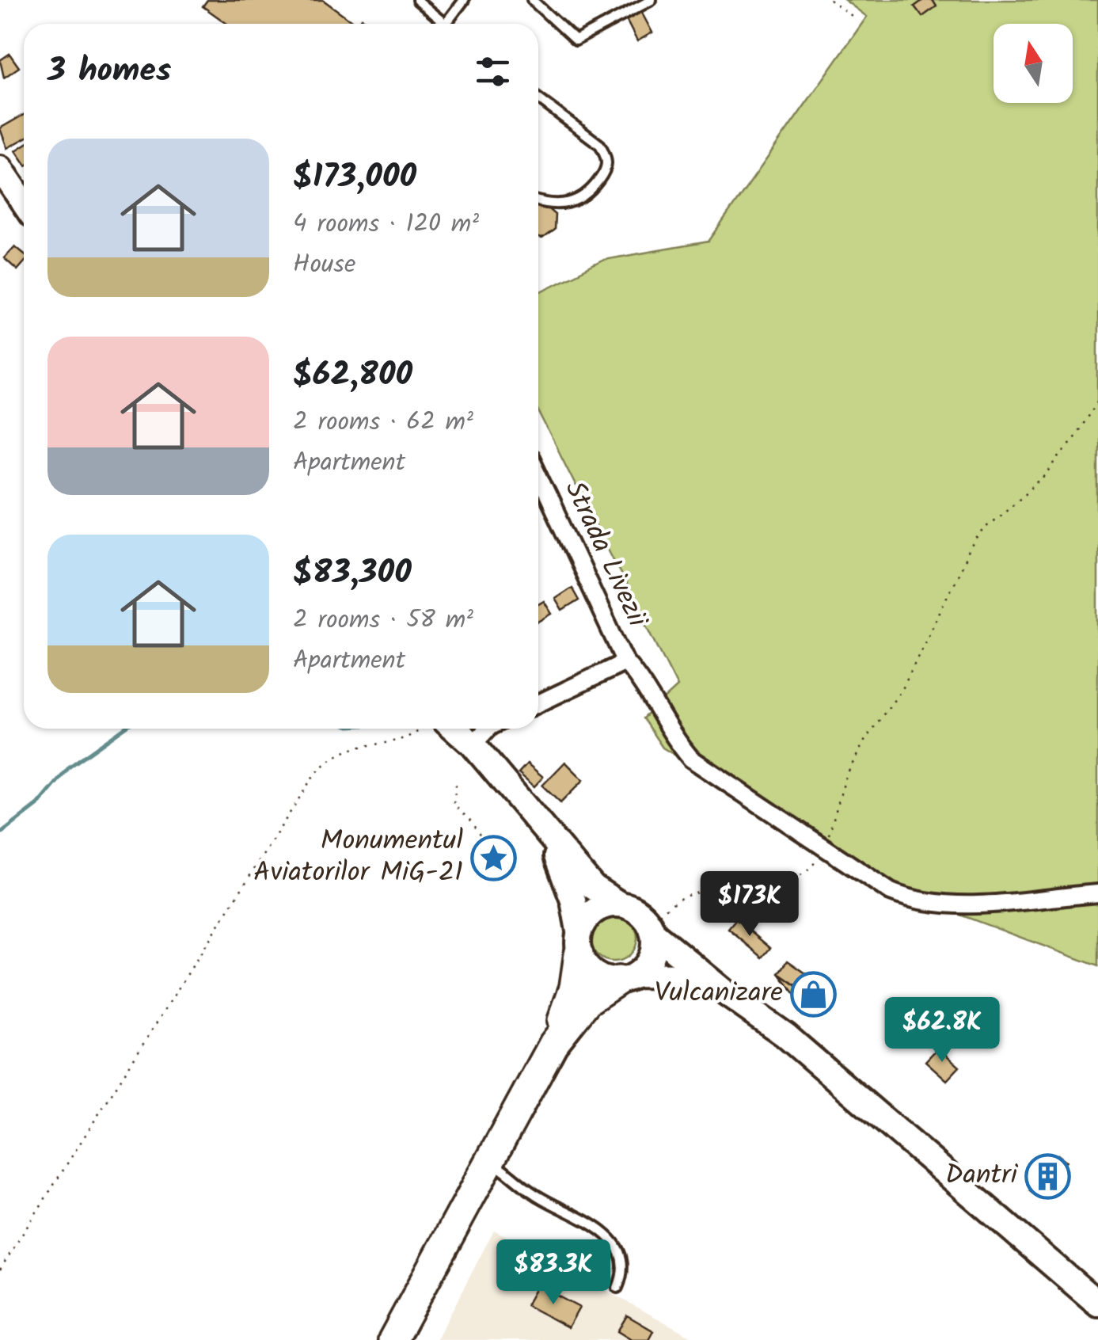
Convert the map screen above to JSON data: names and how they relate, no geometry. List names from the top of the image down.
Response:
{
  "streets": {
    "street": ["Strada Livezii"]
  },
  "places": {
    "place": ["Monumentul Aviatorilor MiG-21"],
    "shop": ["Vulcanizare"],
    "building": ["Dantri"]
  },
  "north": "top",
  "page": {
    "heading": "3 homes",
    "list": [
      {
        "name": "$173,000",
        "note": "4 rooms · 120 m² · House"
      },
      {
        "name": "$62,800",
        "note": "2 rooms · 62 m² · Apartment"
      },
      {
        "name": "$83,300",
        "note": "2 rooms · 58 m² · Apartment"
      }
    ],
    "price": ["$173K", "$62.8K", "$83.3K"]
  }
}
